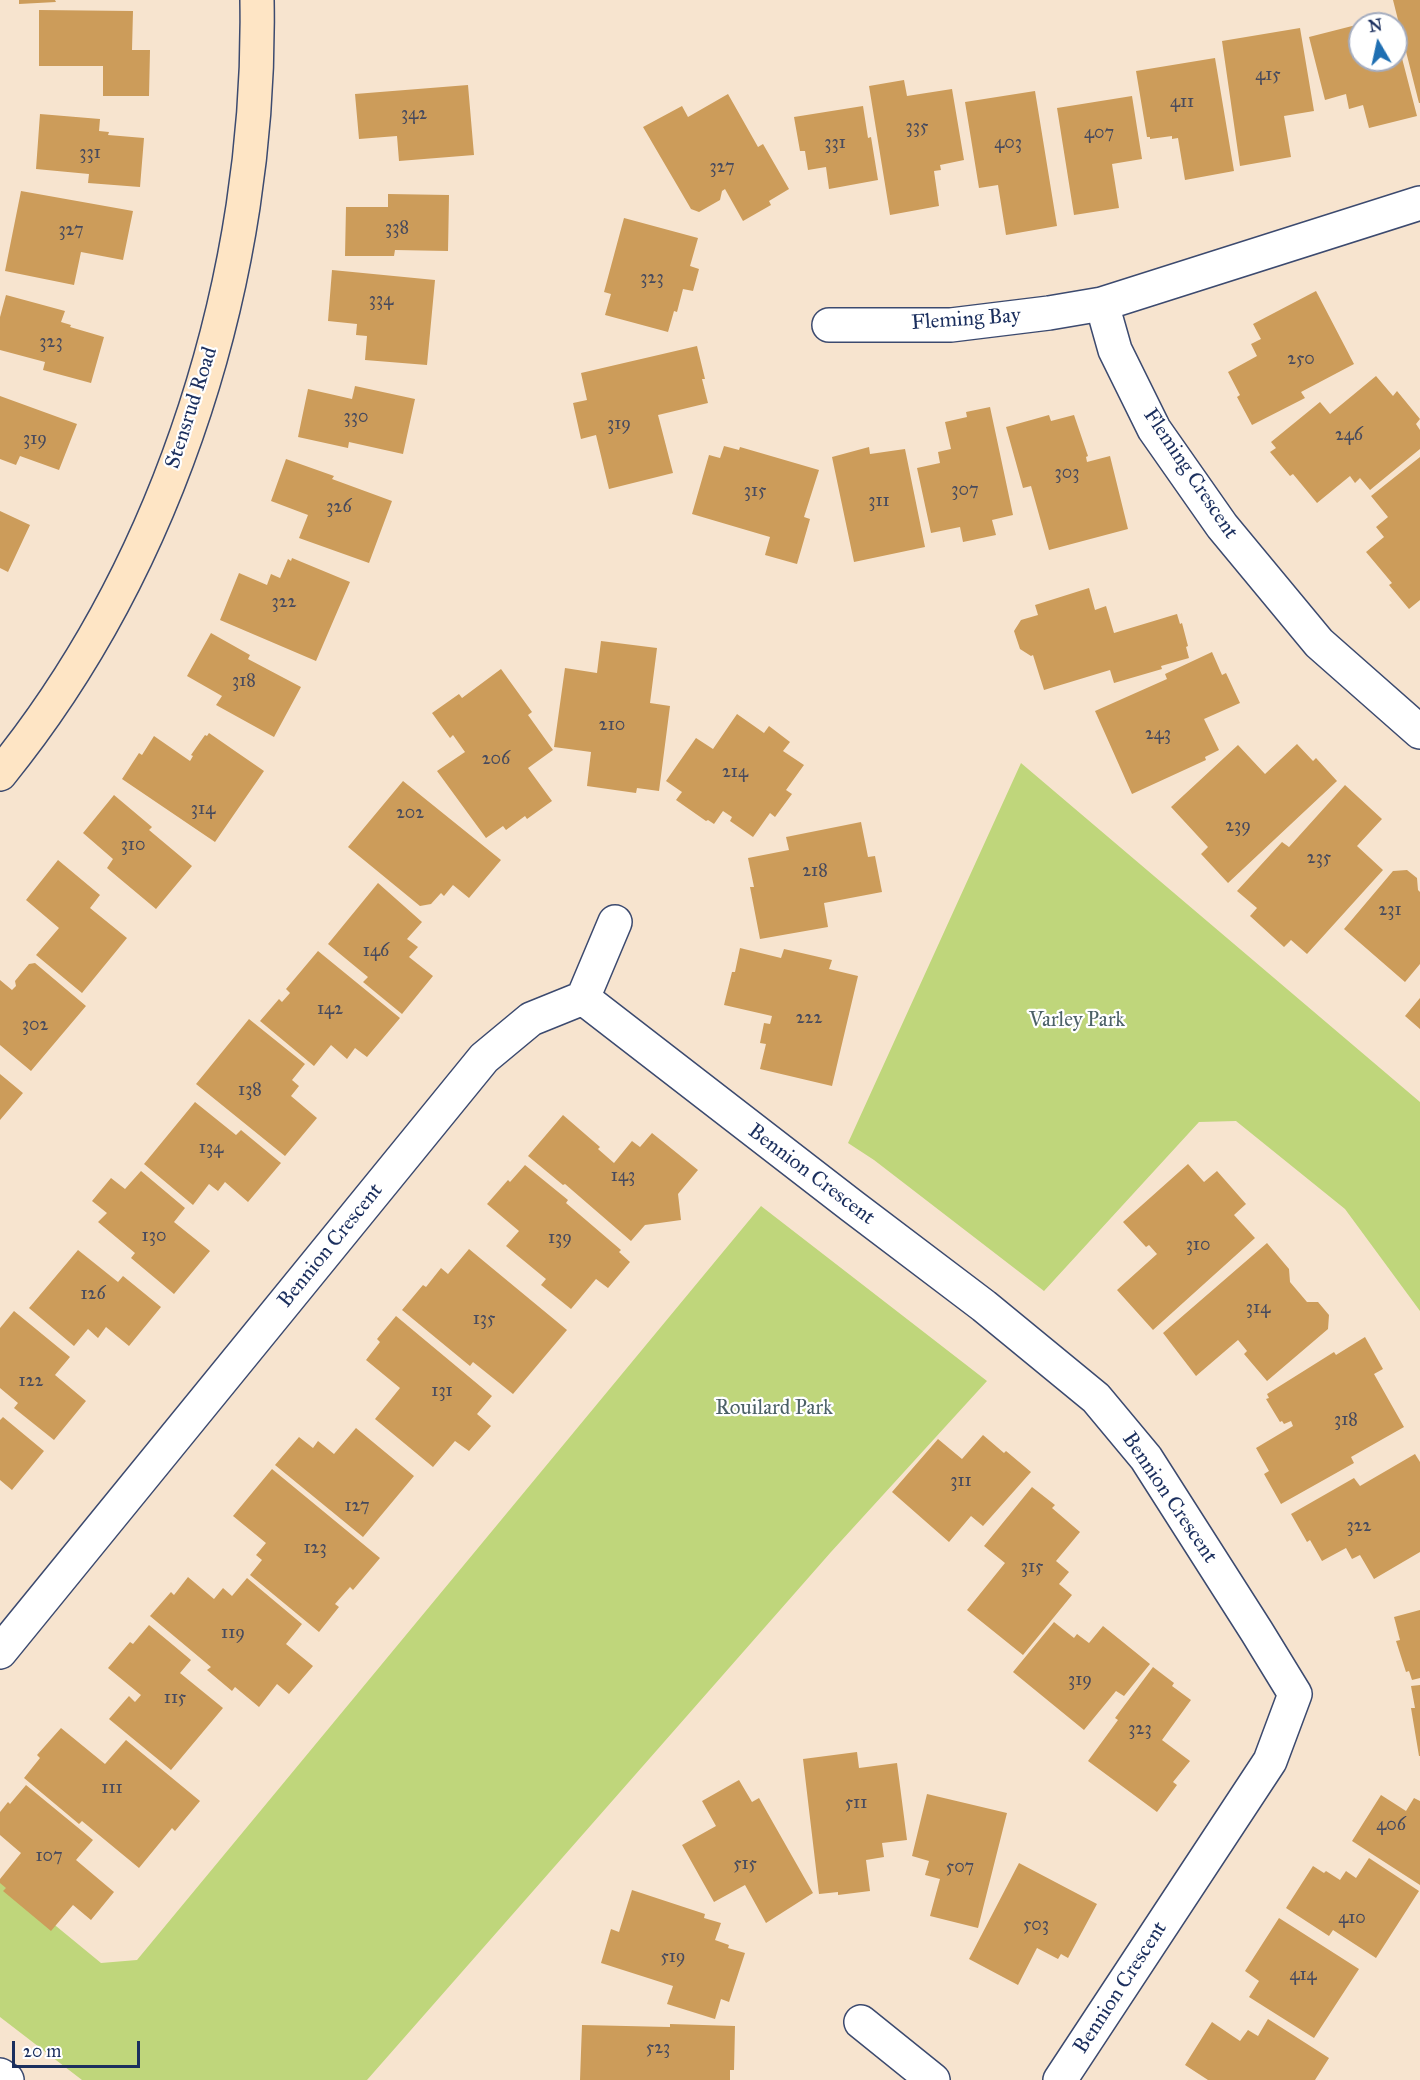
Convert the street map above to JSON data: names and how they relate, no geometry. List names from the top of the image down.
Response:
{
  "streets": {
    "street": [
      "Fleming Bay",
      "Stensrud Road",
      "Fleming Crescent",
      "Bennion Crescent"
    ]
  },
  "crossings": [
    ["Fleming Bay", "Fleming Crescent"]
  ],
  "parks": ["Varley Park", "Rouilard Park"],
  "house_numbers": [
    "415",
    "411",
    "342",
    "335",
    "407",
    "331",
    "403",
    "331",
    "327",
    "338",
    "327",
    "323",
    "334",
    "323",
    "250",
    "330",
    "319",
    "246",
    "319",
    "303",
    "307",
    "315",
    "311",
    "326",
    "322",
    "318",
    "210",
    "243",
    "206",
    "214",
    "314",
    "202",
    "239",
    "310",
    "235",
    "218",
    "231",
    "146",
    "142",
    "222",
    "302",
    "138",
    "134",
    "143",
    "130",
    "139",
    "310",
    "126",
    "314",
    "135",
    "122",
    "131",
    "318",
    "311",
    "127",
    "322",
    "123",
    "315",
    "119",
    "319",
    "115",
    "323",
    "111",
    "511",
    "406",
    "107",
    "515",
    "507",
    "410",
    "503",
    "519",
    "414",
    "523"
  ],
  "scale_bar": "20 m",
  "north": "top"
}
